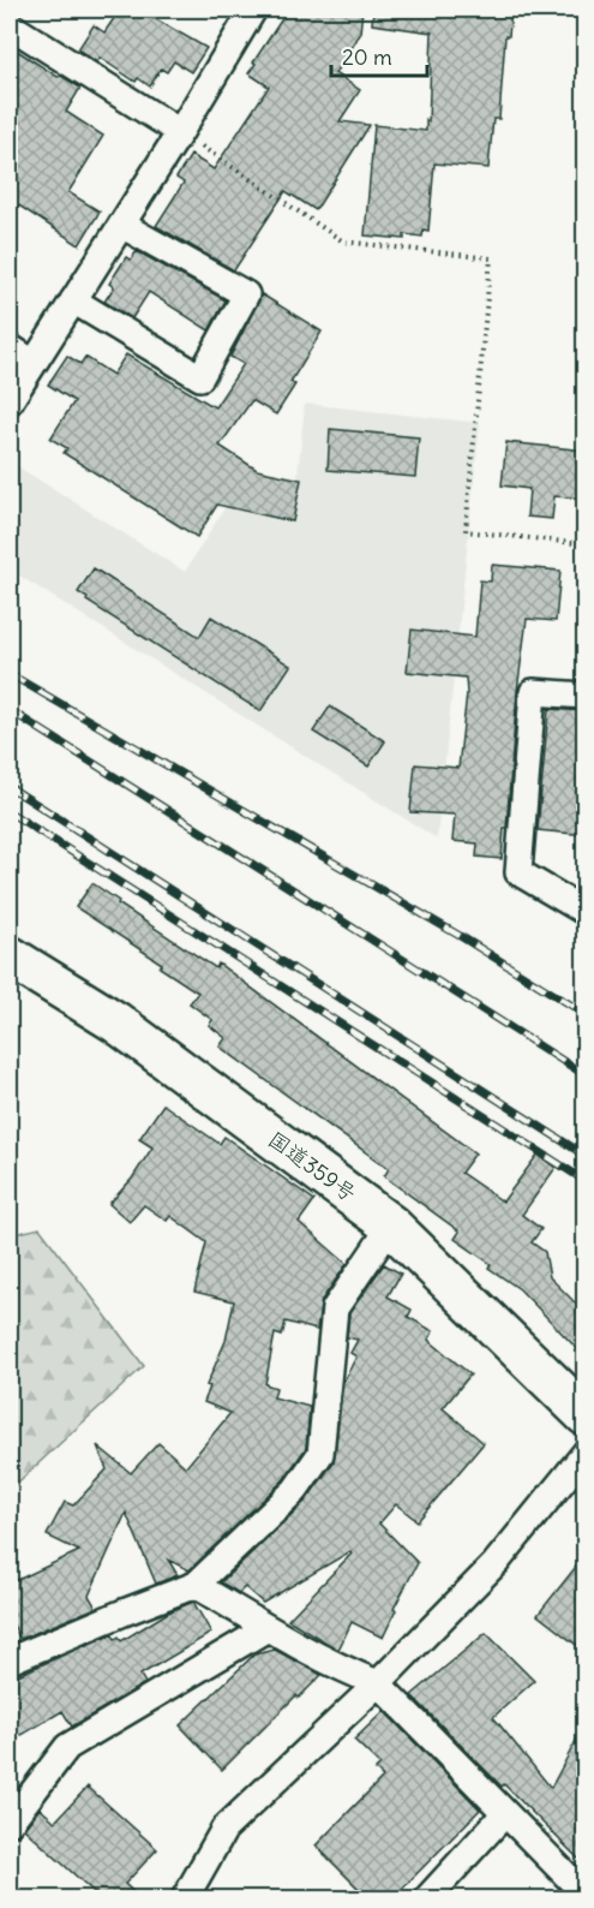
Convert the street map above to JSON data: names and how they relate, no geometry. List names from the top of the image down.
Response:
{
  "streets": {
    "highway": ["国道359号"]
  },
  "scale_bar": "20 m"
}
